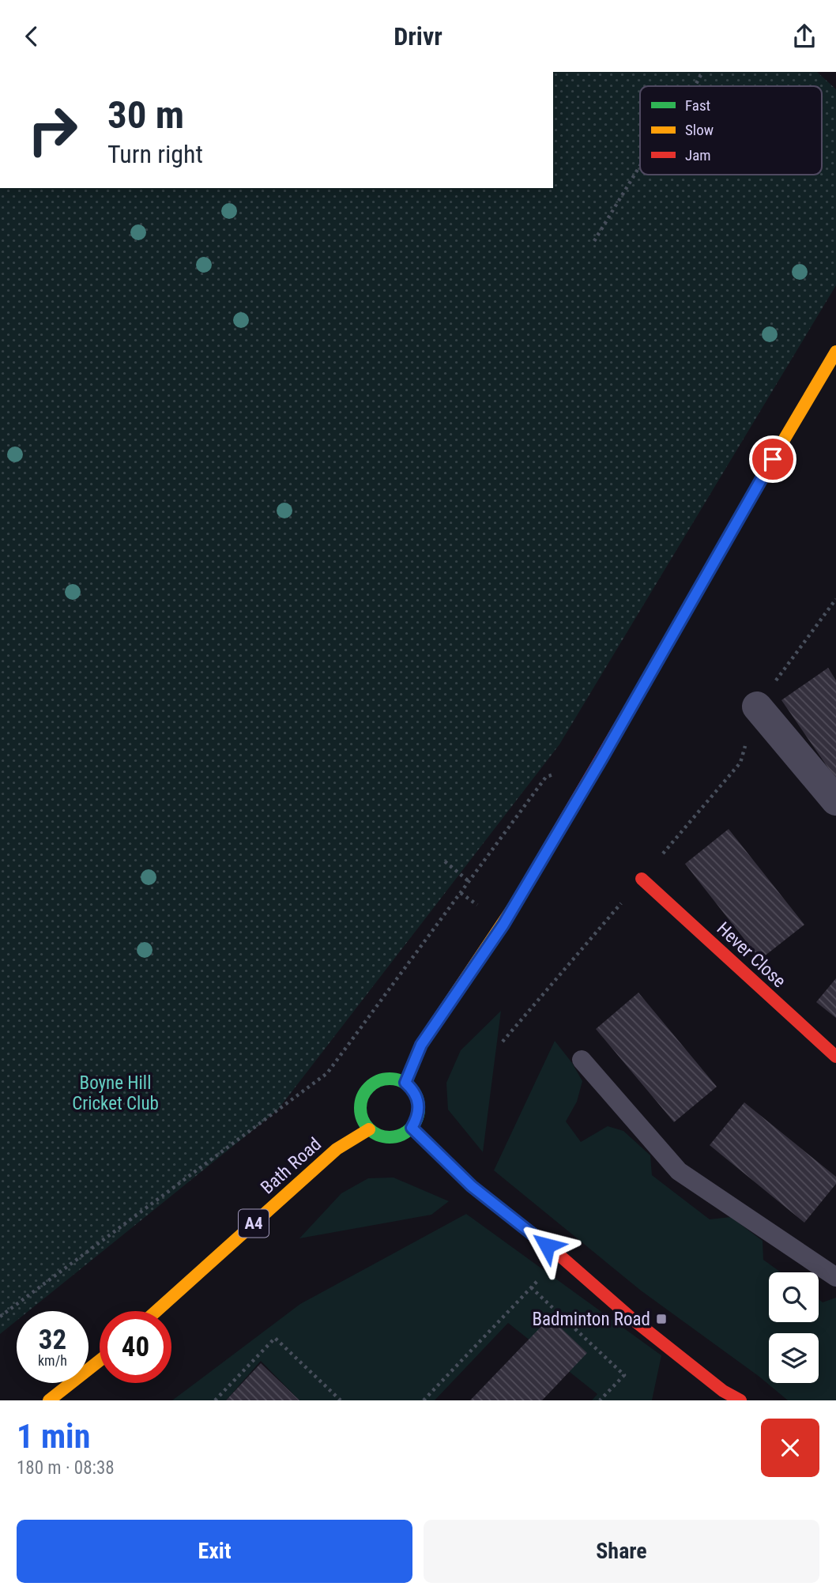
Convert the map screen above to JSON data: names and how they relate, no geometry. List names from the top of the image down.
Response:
{
  "streets": {
    "main road": ["Hever Close", "Bath Road", "A4"]
  },
  "parks": ["Boyne Hill Cricket Club"],
  "places": {
    "transit": ["Badminton Road"]
  },
  "legend": ["Fast", "Slow", "Jam"],
  "page": {
    "header": "Drivr",
    "turn": ["30 m", "Turn right"],
    "speed": "32 km/h",
    "limit": "40",
    "heading": ["1 min", "180 m · 08:38"],
    "buttons": ["Exit", "Share"]
  }
}
